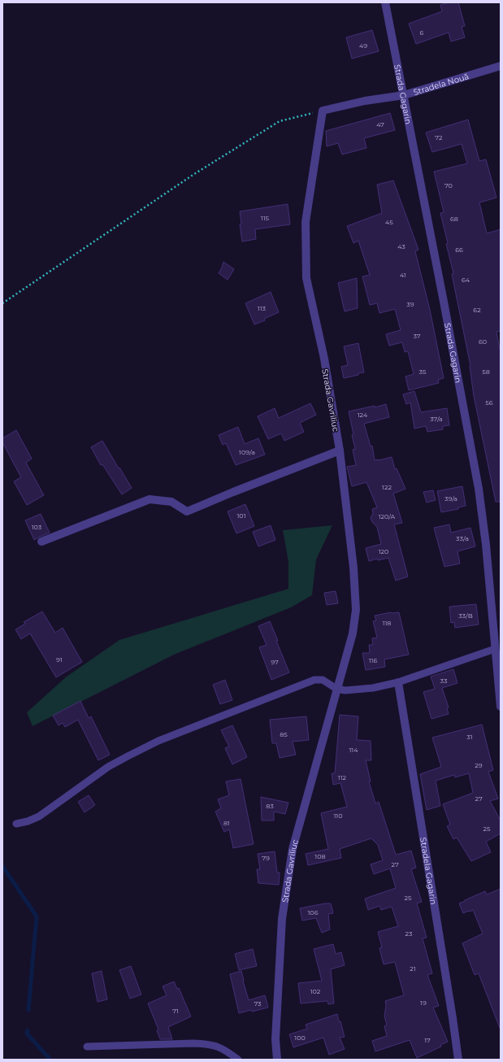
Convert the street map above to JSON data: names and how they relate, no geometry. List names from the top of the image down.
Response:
{
  "streets": {
    "street": [
      "Stradela Nouă",
      "Strada Gagarin",
      "Strada Gavriliuc",
      "Stradela Gagarin"
    ]
  },
  "crossings": [
    ["Stradela Nouă", "Strada Gagarin"],
    ["Stradela Nouă", "Strada Gavriliuc"]
  ],
  "house_numbers": [
    "6",
    "49",
    "47",
    "72",
    "70",
    "115",
    "68",
    "45",
    "43",
    "66",
    "41",
    "64",
    "39",
    "113",
    "62",
    "37",
    "60",
    "35",
    "58",
    "56",
    "124",
    "37/a",
    "109/a",
    "122",
    "39/a",
    "101",
    "120/A",
    "103",
    "33/a",
    "120",
    "33/B",
    "118",
    "91",
    "116",
    "97",
    "33",
    "85",
    "31",
    "114",
    "29",
    "112",
    "27",
    "83",
    "110",
    "81",
    "25",
    "108",
    "79",
    "27",
    "25",
    "106",
    "23",
    "21",
    "102",
    "19",
    "73",
    "71",
    "100",
    "17"
  ]
}
